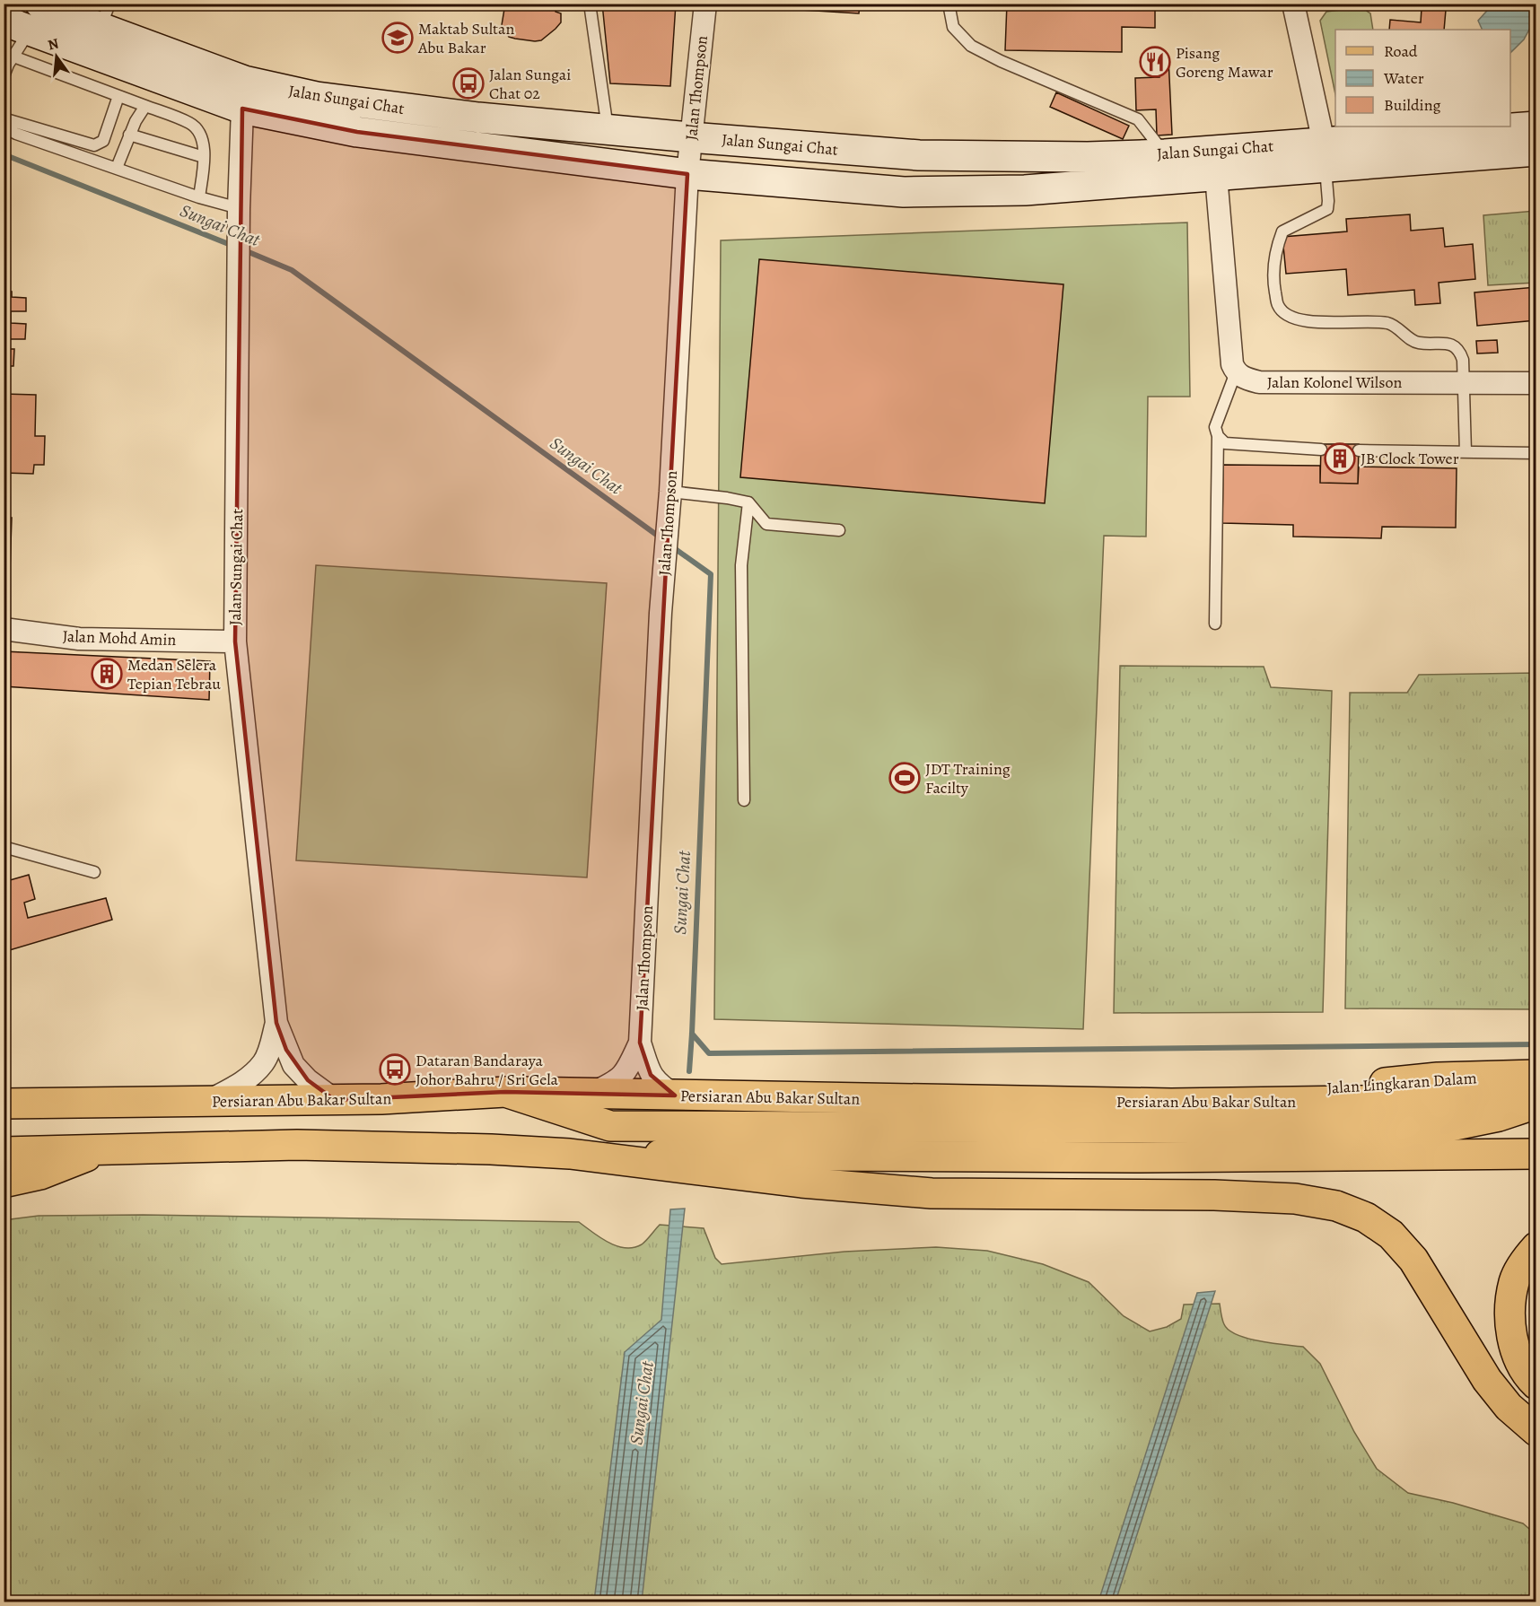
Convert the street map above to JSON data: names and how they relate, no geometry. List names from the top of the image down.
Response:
{
  "streets": {
    "main road": ["Jalan Sungai Chat", "Jalan Lingkaran Dalam", "Persiaran Abu Bakar Sultan"],
    "street": ["Jalan Thompson", "Jalan Kolonel Wilson", "Jalan Mohd Amin"]
  },
  "crossings": [
    ["Jalan Thompson", "Jalan Sungai Chat"],
    ["Jalan Thompson", "Persiaran Abu Bakar Sultan"],
    ["Jalan Sungai Chat", "Jalan Mohd Amin"],
    ["Jalan Sungai Chat", "Persiaran Abu Bakar Sultan"],
    ["Jalan Lingkaran Dalam", "Persiaran Abu Bakar Sultan"]
  ],
  "water": ["Sungai Chat"],
  "places": {
    "school or university": ["Maktab Sultan Abu Bakar"],
    "restaurant": ["Pisang Goreng Mawar"],
    "bus stop": ["Jalan Sungai Chat 02", "Dataran Bandaraya Johor Bahru / Sri Gela"],
    "building": ["JB Clock Tower", "Medan Selera Tepian Tebrau"],
    "sports": ["JDT Training Facilty"]
  },
  "legend": ["Road", "Water", "Building"],
  "north": "top"
}
